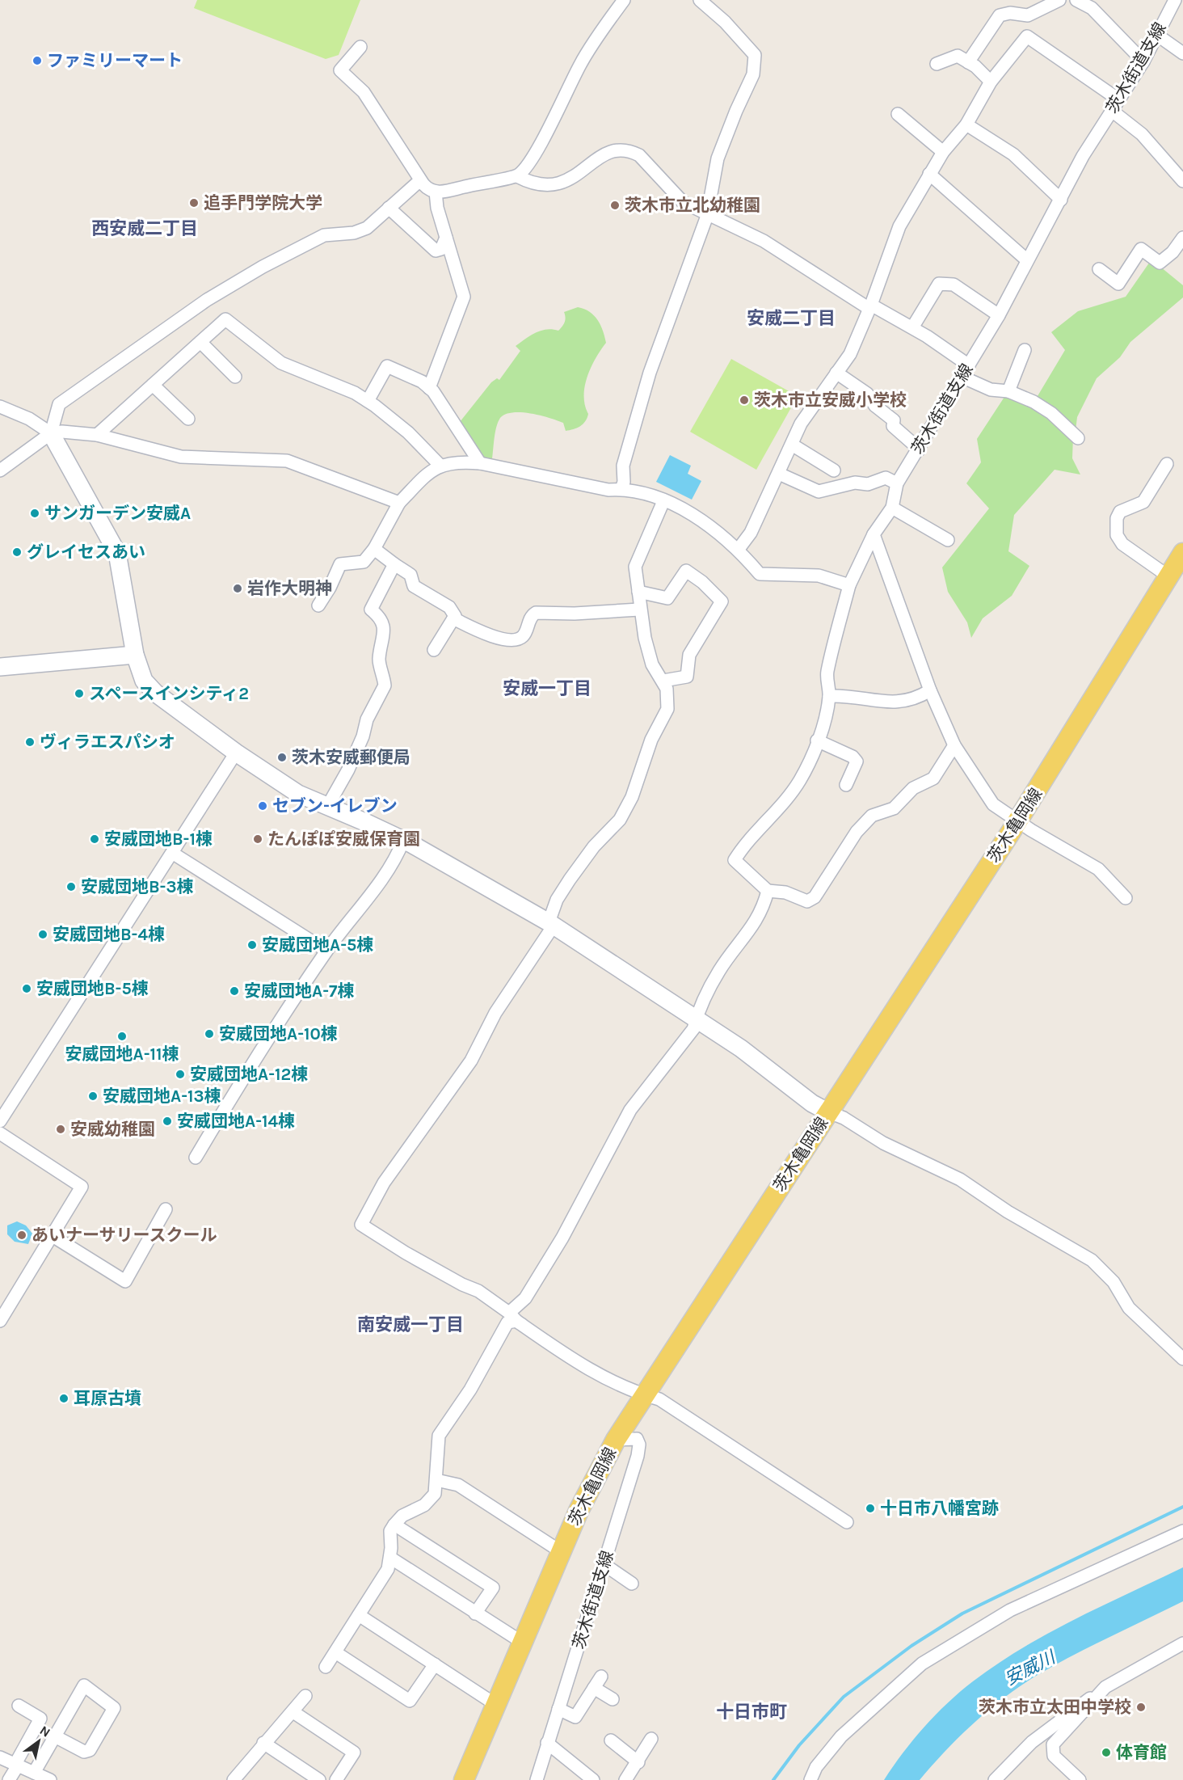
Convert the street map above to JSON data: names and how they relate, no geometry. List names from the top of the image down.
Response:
{
  "streets": {
    "main road": ["茨木亀岡線"],
    "street": ["茨木街道支線"]
  },
  "crossings": [
    ["茨木街道支線", "茨木亀岡線"]
  ],
  "districts": [
    "西安威二丁目",
    "安威二丁目",
    "安威一丁目",
    "南安威一丁目",
    "十日市町"
  ],
  "water": ["安威川"],
  "places": [
    "ファミリーマート",
    "追手門学院大学",
    "茨木市立北幼稚園",
    "茨木市立安威小学校",
    "サンガーデン安威A",
    "グレイセスあい",
    "岩作大明神",
    "スペースインシティ2",
    "ヴィラエスパシオ",
    "茨木安威郵便局",
    "セブン-イレブン",
    "安威団地B-1棟",
    "たんぽぽ安威保育園",
    "安威団地B-3棟",
    "安威団地B-4棟",
    "安威団地A-5棟",
    "安威団地B-5棟",
    "安威団地A-7棟",
    "安威団地A-10棟",
    "安威団地A-11棟",
    "安威団地A-12棟",
    "安威団地A-13棟",
    "安威団地A-14棟",
    "安威幼稚園",
    "あいナーサリースクール",
    "耳原古墳",
    "十日市八幡宮跡",
    "茨木市立太田中学校",
    "体育館"
  ],
  "north": "top right"
}
